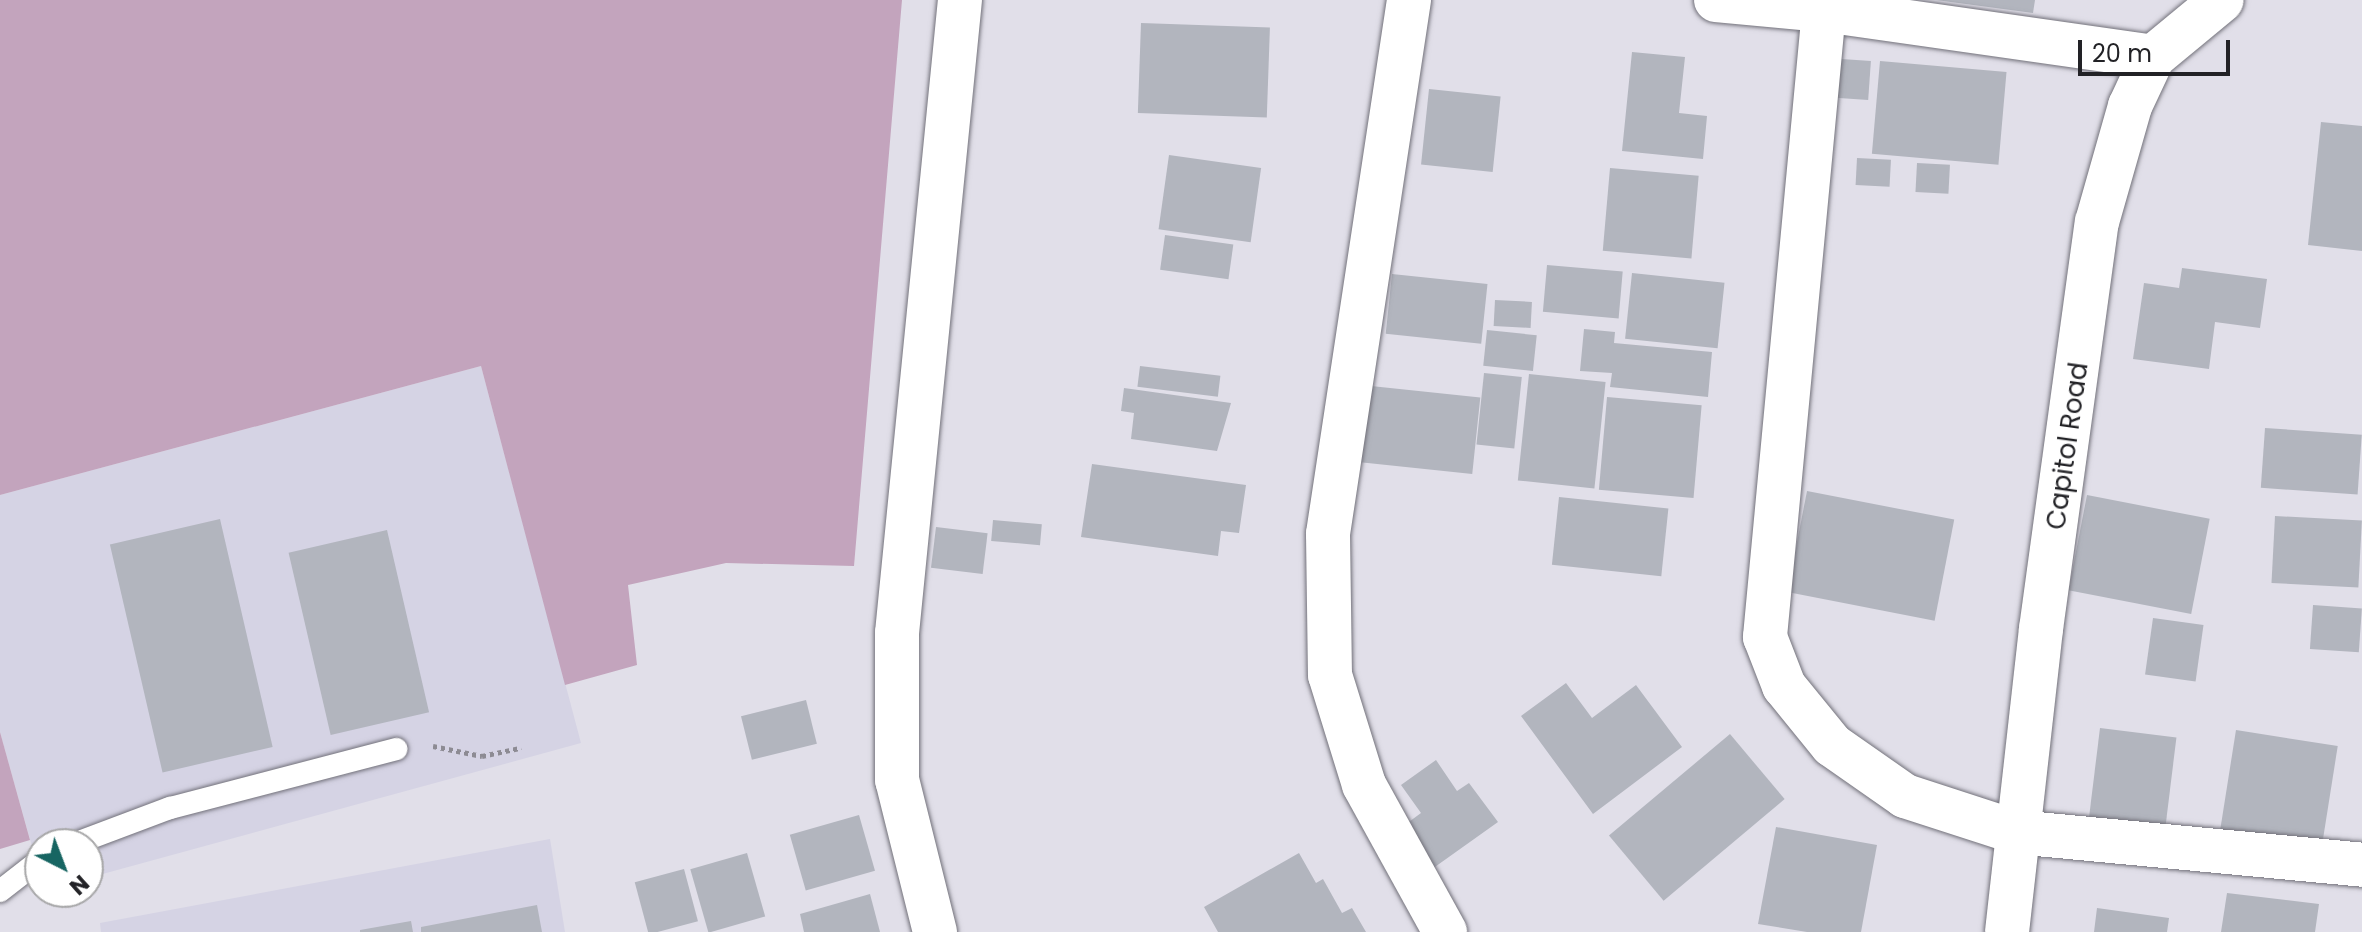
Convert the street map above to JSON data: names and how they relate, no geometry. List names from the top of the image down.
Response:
{
  "streets": {
    "street": ["Capitol Road"]
  },
  "scale_bar": "20 m",
  "north": "bottom right"
}
